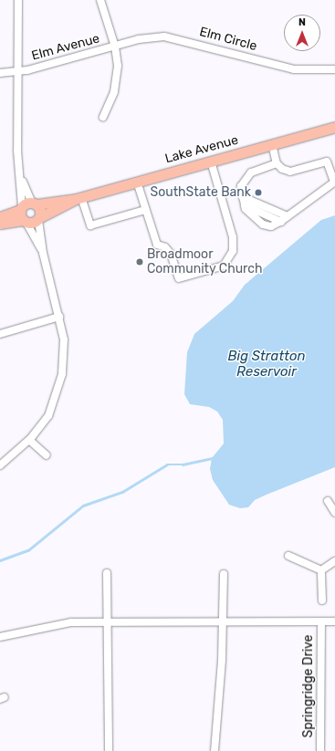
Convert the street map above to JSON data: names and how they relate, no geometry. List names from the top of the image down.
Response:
{
  "streets": {
    "main road": ["Lake Avenue"],
    "street": ["Elm Circle", "Elm Avenue", "Springridge Drive"]
  },
  "crossings": [
    ["Elm Circle", "Elm Avenue"]
  ],
  "water": ["Big Stratton Reservoir"],
  "places": ["SouthState Bank", "Broadmoor Community Church"],
  "north": "top"
}
